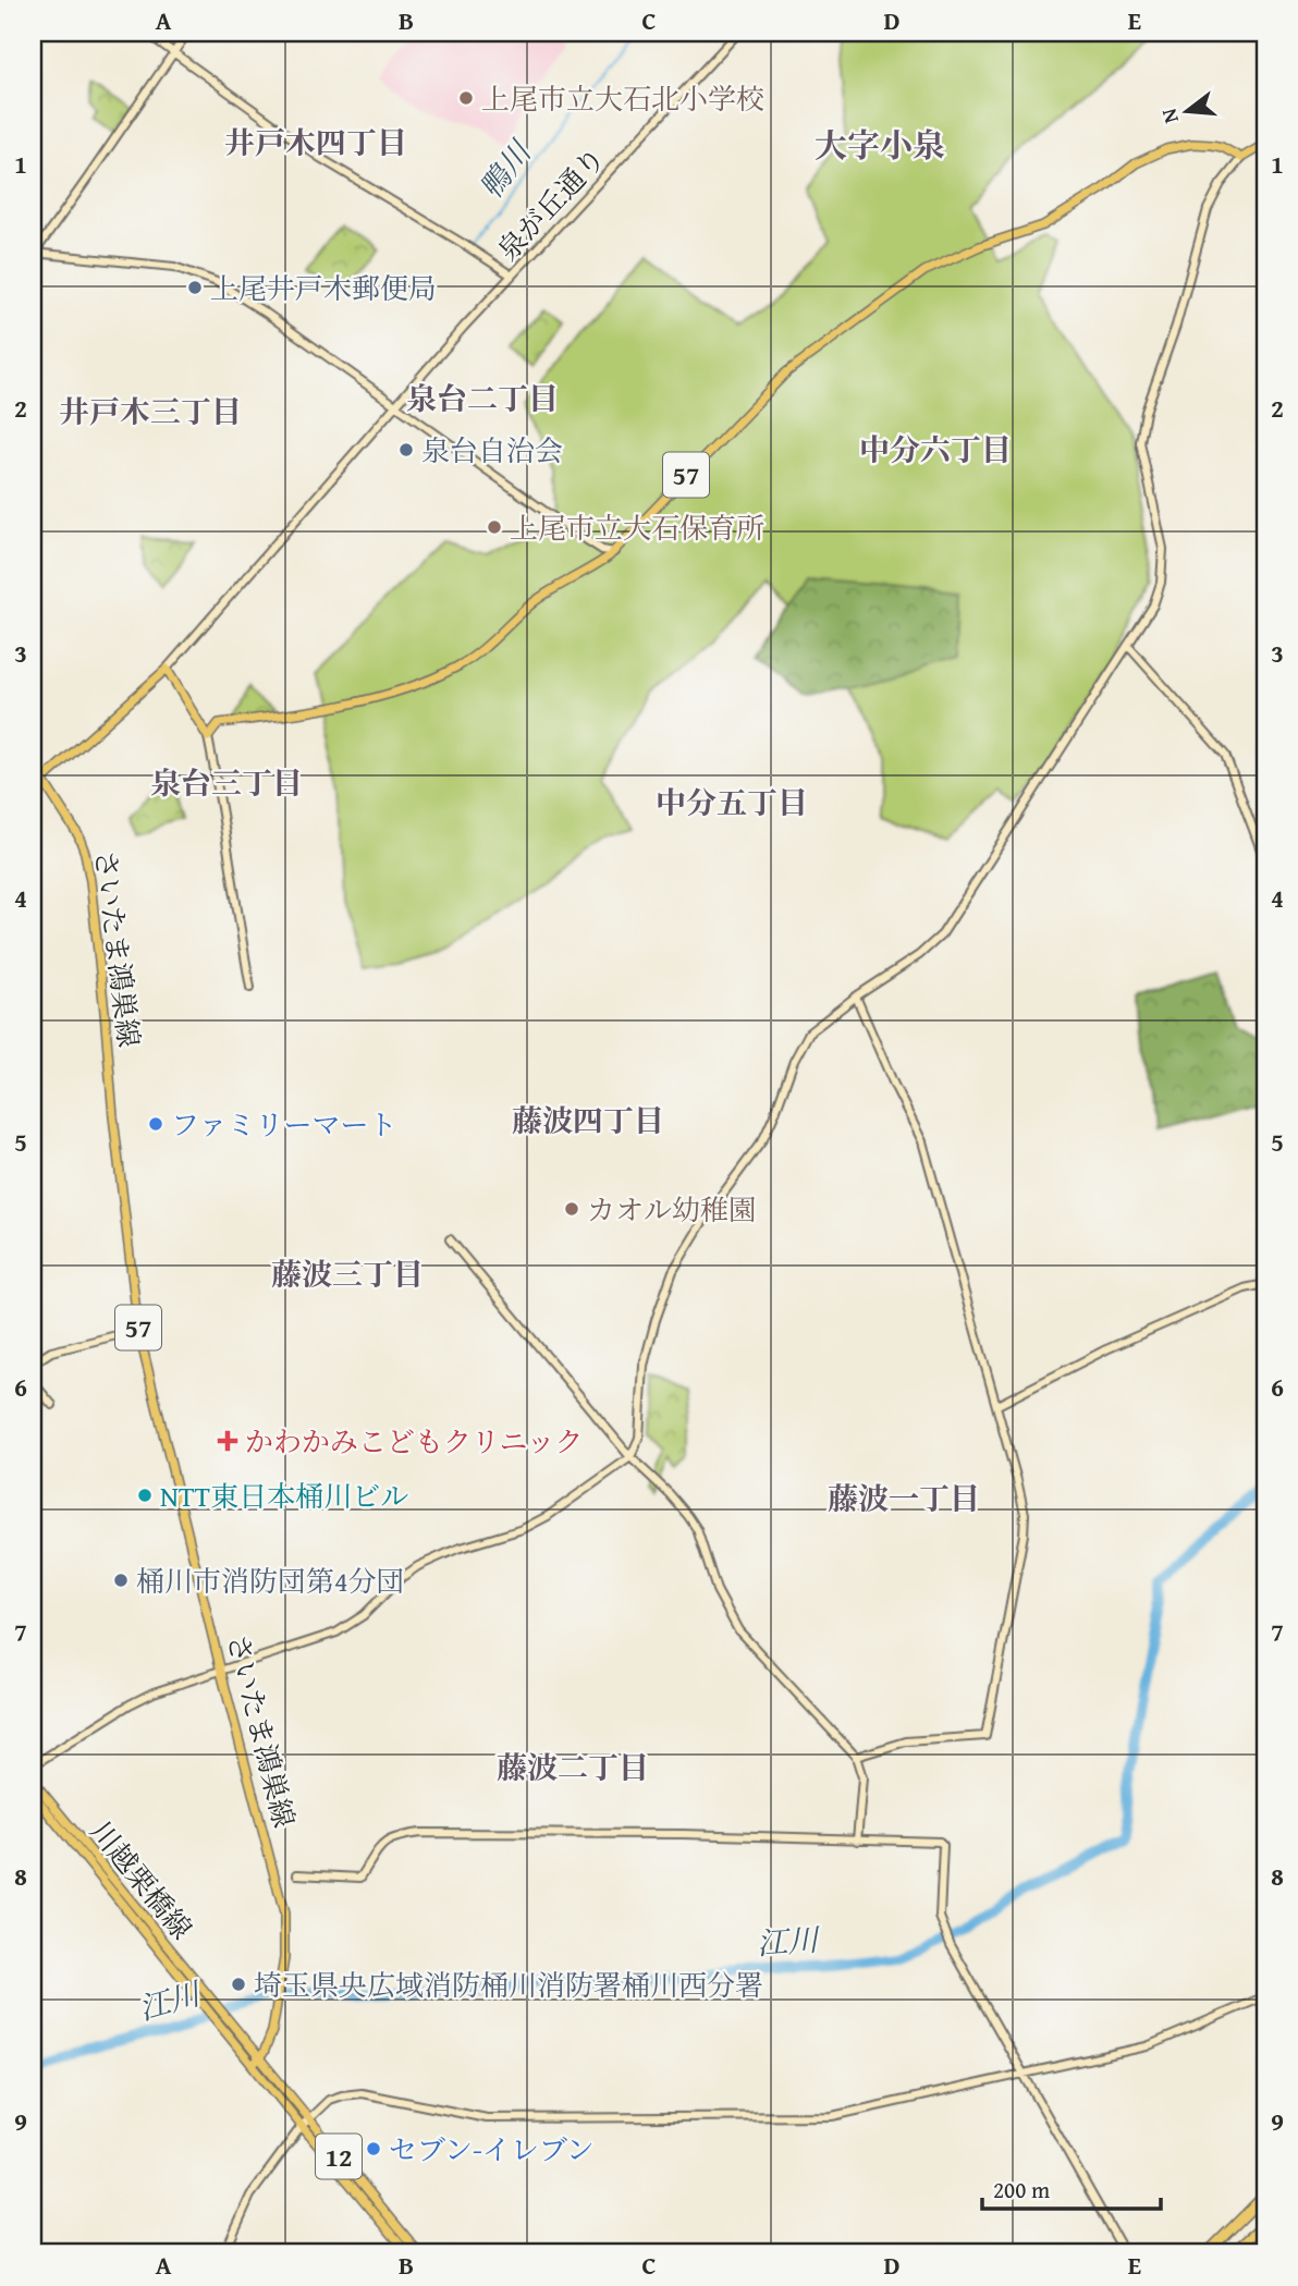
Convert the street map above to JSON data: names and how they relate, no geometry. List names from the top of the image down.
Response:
{
  "streets": {
    "main road": [
      "57",
      "さいたま鴻巣線",
      "川越栗橋線",
      "12"
    ],
    "street": ["泉が丘通り"]
  },
  "crossings": [
    ["さいたま鴻巣線", "川越栗橋線"]
  ],
  "districts": [
    "井戸木四丁目",
    "大字小泉",
    "泉台二丁目",
    "井戸木三丁目",
    "中分六丁目",
    "泉台三丁目",
    "中分五丁目",
    "藤波四丁目",
    "藤波三丁目",
    "藤波一丁目",
    "藤波二丁目"
  ],
  "water": ["鴨川", "江川"],
  "places": {
    "other": [
      "上尾市立大石北小学校",
      "上尾井戸木郵便局",
      "泉台自治会",
      "上尾市立大石保育所",
      "ファミリーマート",
      "カオル幼稚園",
      "NTT東日本桶川ビル",
      "桶川市消防団第4分団",
      "埼玉県央広域消防桶川消防署桶川西分署",
      "セブン-イレブン"
    ],
    "health": ["かわかみこどもクリニック"]
  },
  "scale_bar": "200 m",
  "north": "left",
  "grid": {
    "columns": [
      "A",
      "B",
      "C",
      "D",
      "E"
    ],
    "rows": [
      "1",
      "2",
      "3",
      "4",
      "5",
      "6",
      "7",
      "8",
      "9"
    ]
  }
}
